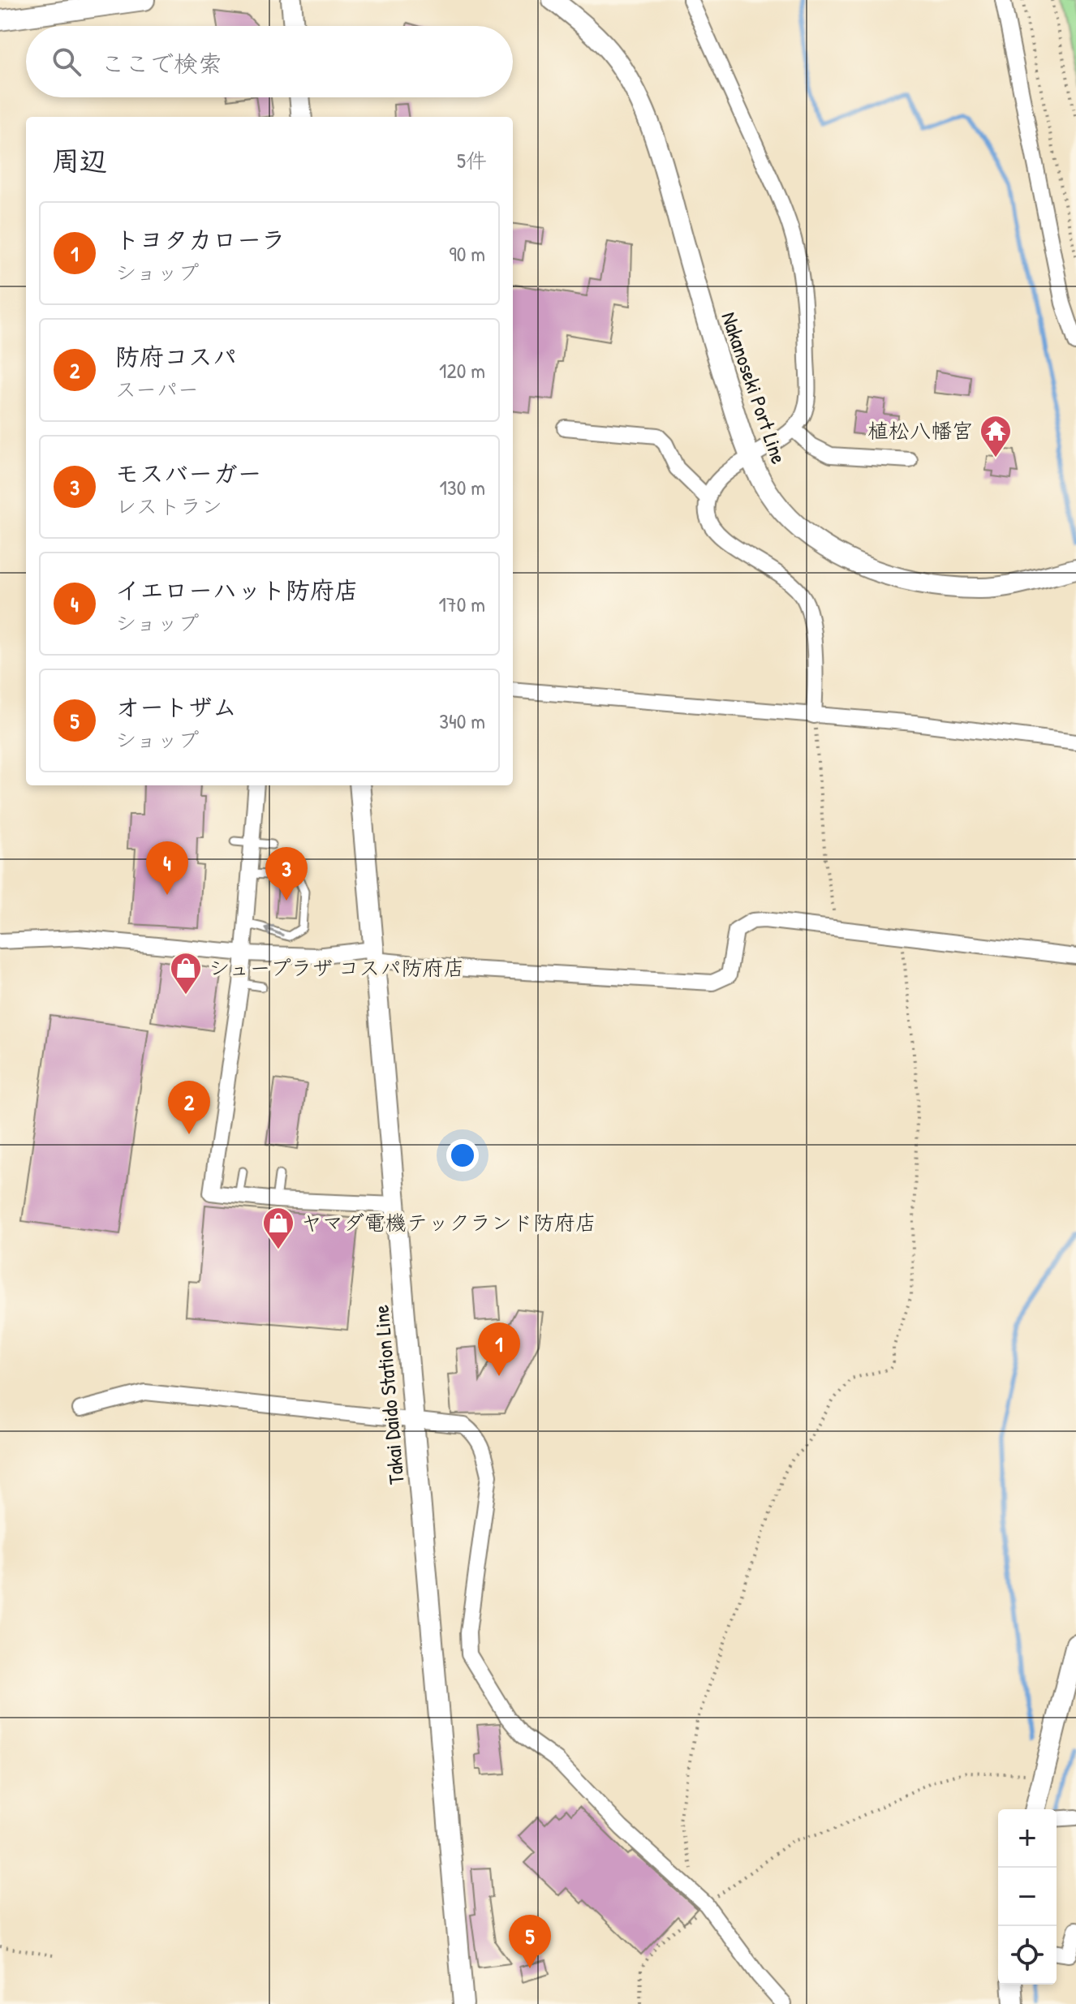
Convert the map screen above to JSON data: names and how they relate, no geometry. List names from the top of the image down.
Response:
{
  "streets": {
    "main road": ["Nakanoseki Port Line", "Takai Daido Station Line"]
  },
  "places": {
    "temple": ["植松八幡宮"],
    "shop": ["シュープラザ コスパ防府店", "ヤマダ電機テックランド防府店"]
  },
  "page": {
    "search": "ここで検索",
    "heading": ["周辺", "5件"],
    "list": [
      {
        "mark": "1",
        "name": "トヨタカローラ",
        "note": "ショップ",
        "value": "90 m"
      },
      {
        "mark": "2",
        "name": "防府コスパ",
        "note": "スーパー",
        "value": "120 m"
      },
      {
        "mark": "3",
        "name": "モスバーガー",
        "note": "レストラン",
        "value": "130 m"
      },
      {
        "mark": "4",
        "name": "イエローハット防府店",
        "note": "ショップ",
        "value": "170 m"
      },
      {
        "mark": "5",
        "name": "オートザム",
        "note": "ショップ",
        "value": "340 m"
      }
    ],
    "pins": [
      "4",
      "3",
      "2",
      "1",
      "5"
    ],
    "map_buttons": ["+", "−"]
  }
}
